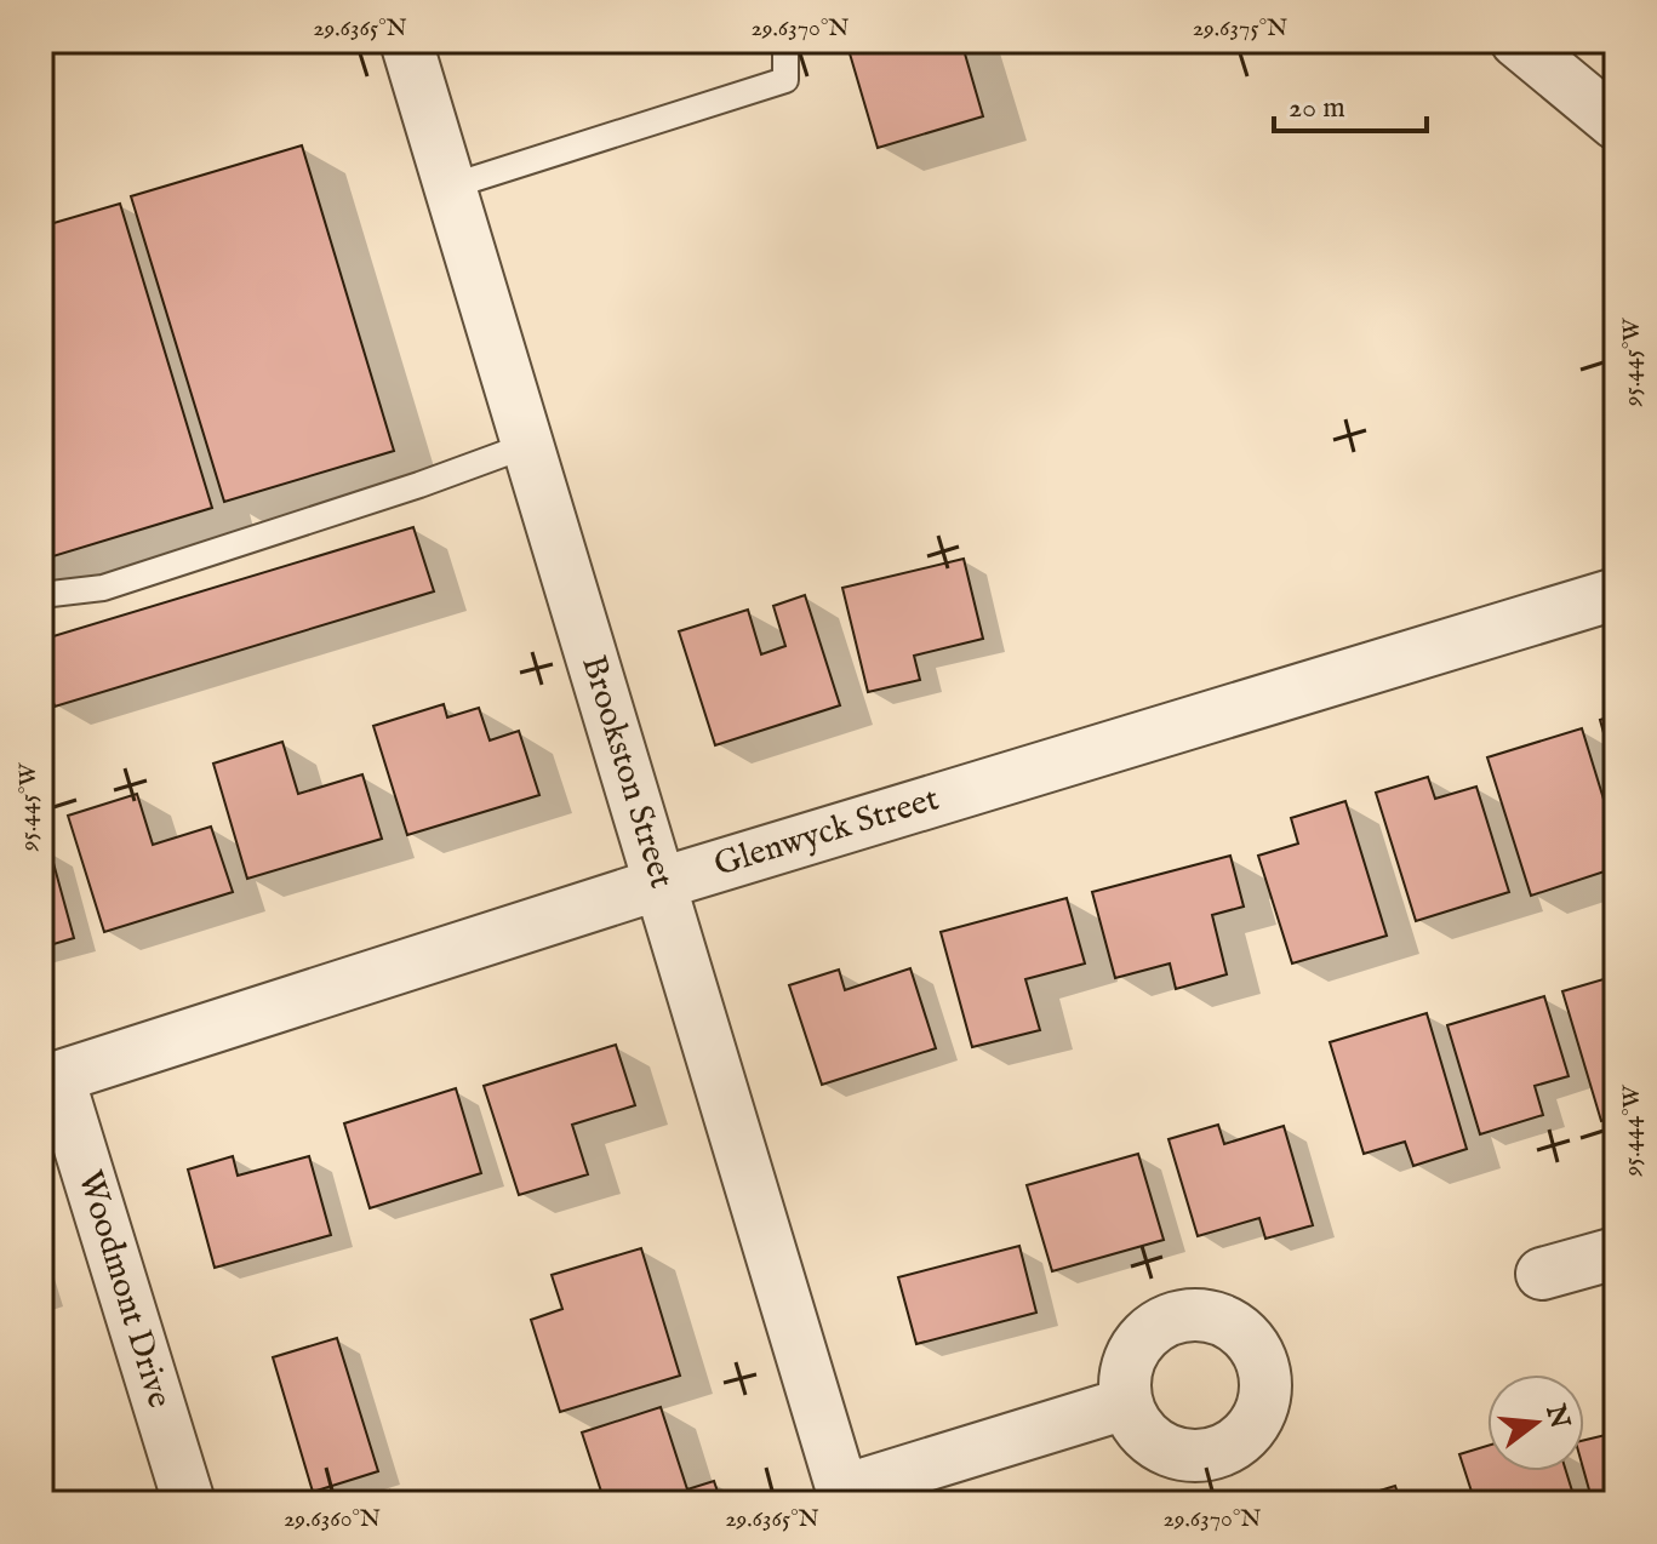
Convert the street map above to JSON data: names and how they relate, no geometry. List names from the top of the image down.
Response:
{
  "streets": {
    "street": ["Brookston Street", "Glenwyck Street", "Woodmont Drive"]
  },
  "crossings": [
    ["Brookston Street", "Glenwyck Street"],
    ["Glenwyck Street", "Woodmont Drive"]
  ],
  "scale_bar": "20 m",
  "north": "right",
  "coordinates": [
    "29.6365°N",
    "29.6370°N",
    "29.6375°N",
    "95.445°W",
    "95.444°W",
    "29.6360°N"
  ]
}
